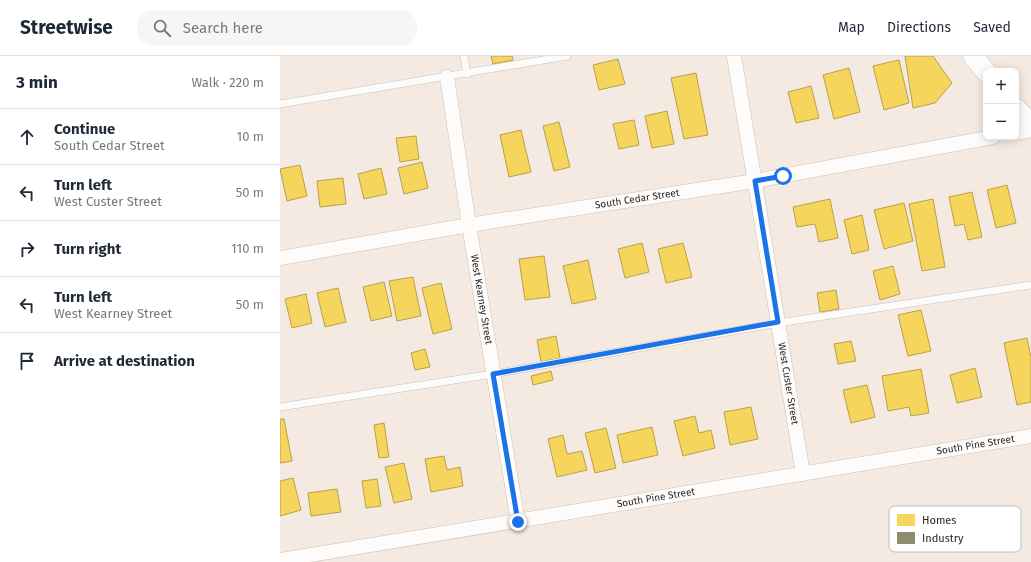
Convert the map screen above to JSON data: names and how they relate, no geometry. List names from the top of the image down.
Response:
{
  "streets": {
    "street": [
      "South Cedar Street",
      "West Kearney Street",
      "West Custer Street",
      "South Pine Street"
    ]
  },
  "crossings": [
    ["South Cedar Street", "West Kearney Street"],
    ["South Cedar Street", "West Custer Street"],
    ["West Kearney Street", "South Pine Street"],
    ["West Custer Street", "South Pine Street"]
  ],
  "legend": ["Homes", "Industry"],
  "page": {
    "header": "Streetwise",
    "search": "Search here",
    "nav": ["Map", "Directions", "Saved"],
    "heading": ["3 min", "Walk · 220 m"],
    "map_buttons": ["+", "−"],
    "list": [
      ["Continue", "South Cedar Street", "10 m"],
      ["Turn left", "West Custer Street", "50 m"],
      ["Turn right", "110 m"],
      ["Turn left", "West Kearney Street", "50 m"],
      "Arrive at destination"
    ]
  }
}
